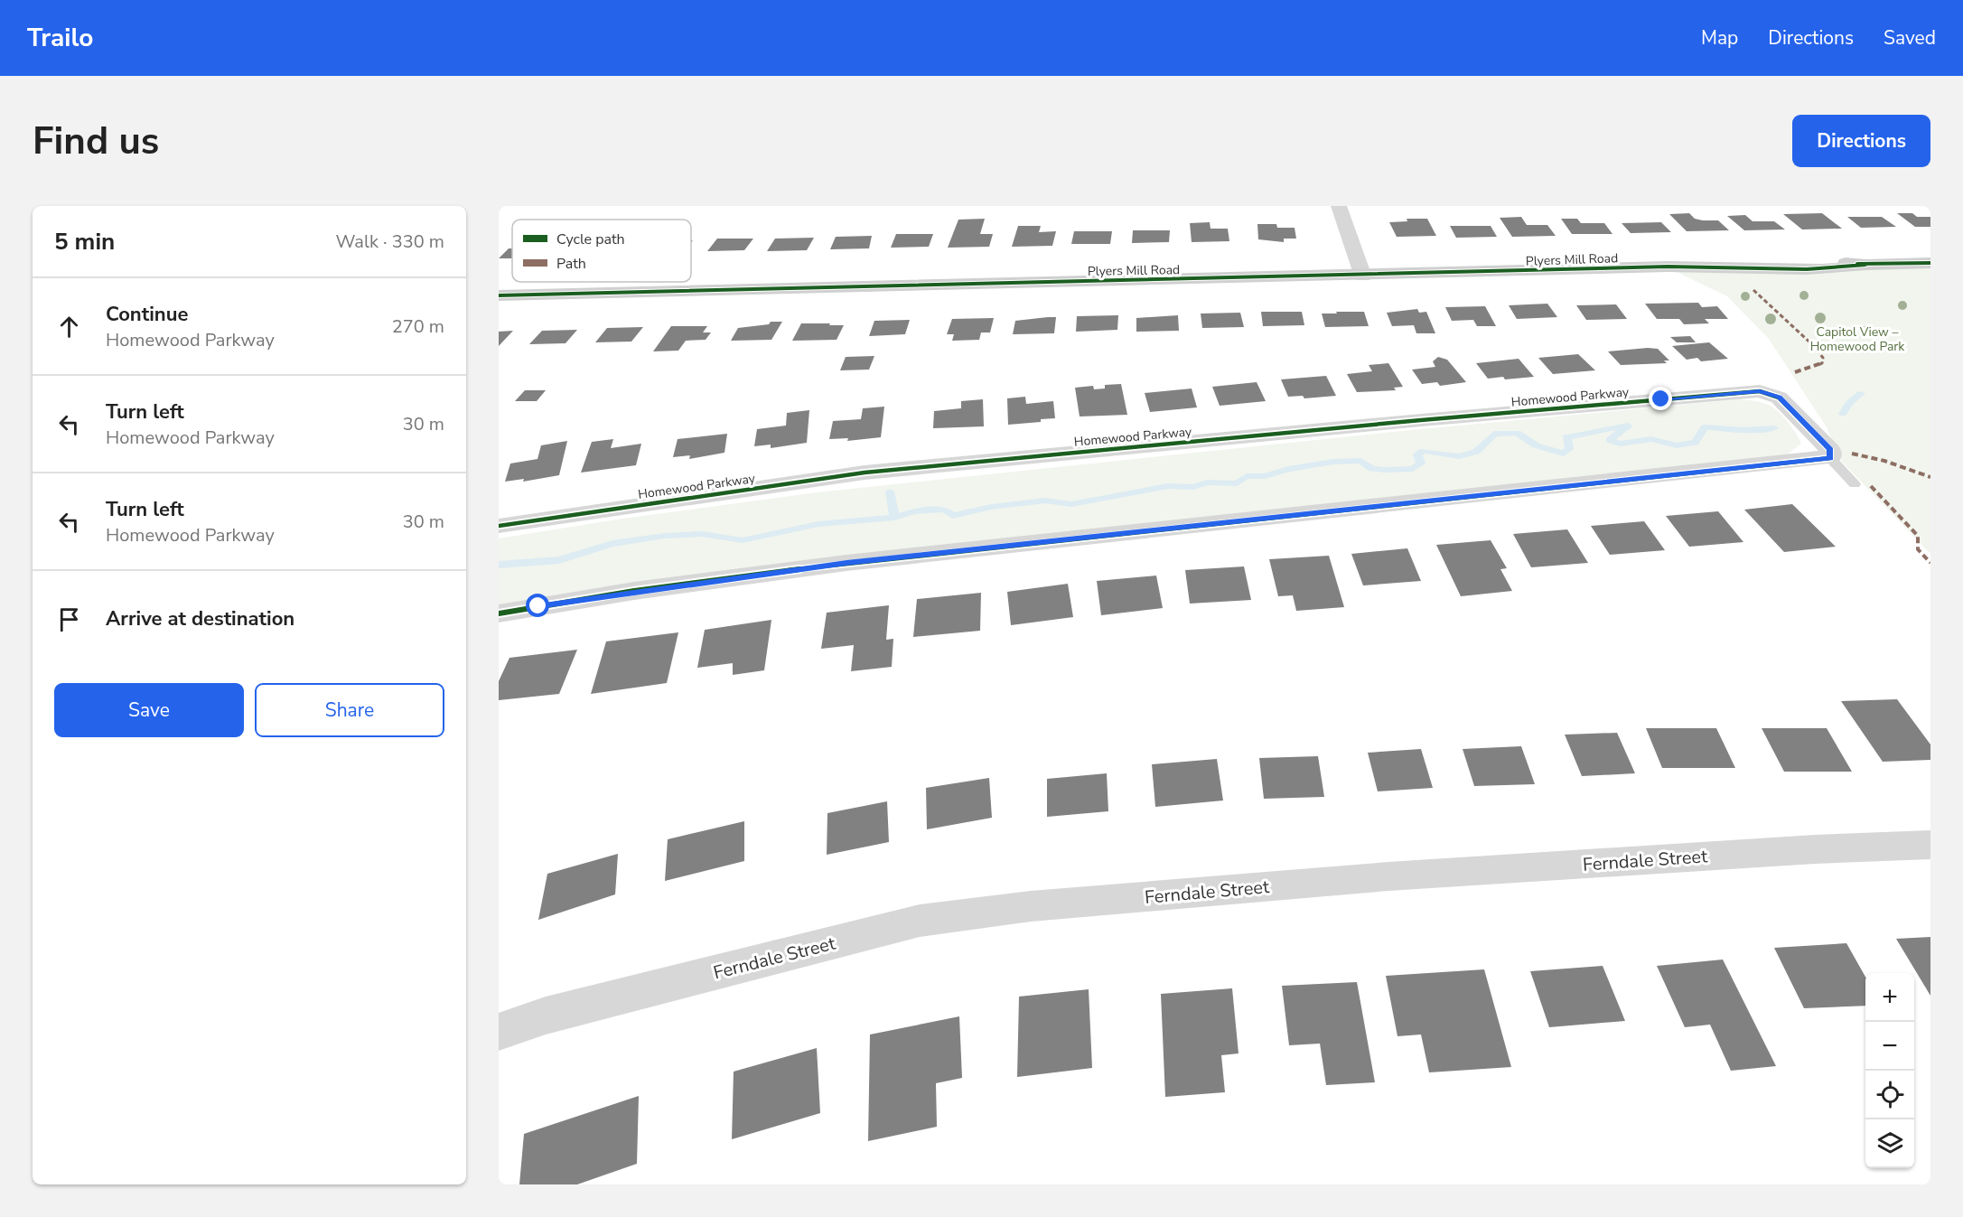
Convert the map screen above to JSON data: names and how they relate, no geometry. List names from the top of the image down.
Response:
{
  "streets": {
    "street": ["Plyers Mill Road", "Homewood Parkway", "Ferndale Street"]
  },
  "parks": ["Capitol View – Homewood Park"],
  "legend": ["Cycle path", "Path"],
  "page": {
    "header": "Trailo",
    "nav": ["Map", "Directions", "Saved"],
    "buttons": [
      "Directions",
      ["Save", "Share"]
    ],
    "title": "Find us",
    "heading": ["5 min", "Walk · 330 m"],
    "list": [
      ["Continue", "Homewood Parkway", "270 m"],
      ["Turn left", "Homewood Parkway", "30 m"],
      ["Turn left", "Homewood Parkway", "30 m"],
      "Arrive at destination"
    ],
    "map_buttons": ["+", "−"]
  }
}
